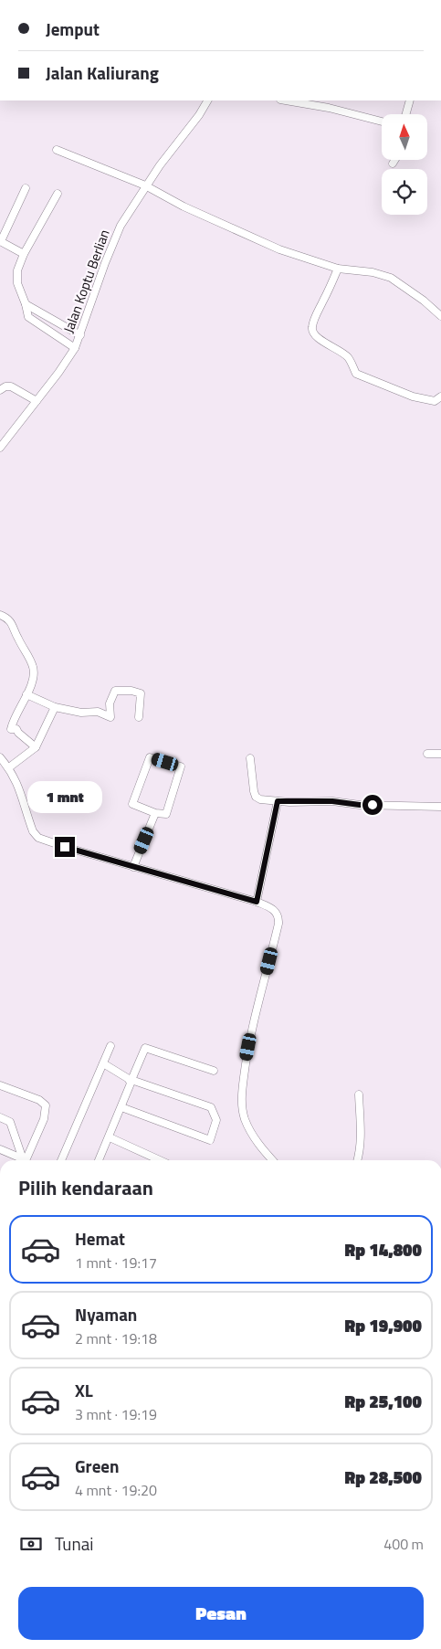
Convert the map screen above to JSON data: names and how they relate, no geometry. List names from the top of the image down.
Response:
{
  "streets": {
    "street": ["Jalan Koptu Berlian"]
  },
  "north": "top",
  "page": {
    "banner": ["Jemput", "Jalan Kaliurang"],
    "bubble": "1 mnt",
    "heading": "Pilih kendaraan",
    "list": [
      {
        "name": "Hemat",
        "note": "1 mnt · 19:17",
        "value": "Rp 14,800"
      },
      {
        "name": "Nyaman",
        "note": "2 mnt · 19:18",
        "value": "Rp 19,900"
      },
      {
        "name": "XL",
        "note": "3 mnt · 19:19",
        "value": "Rp 25,100"
      },
      {
        "name": "Green",
        "note": "4 mnt · 19:20",
        "value": "Rp 28,500"
      }
    ],
    "pay": ["Tunai", "400 m"],
    "buttons": "Pesan"
  }
}
